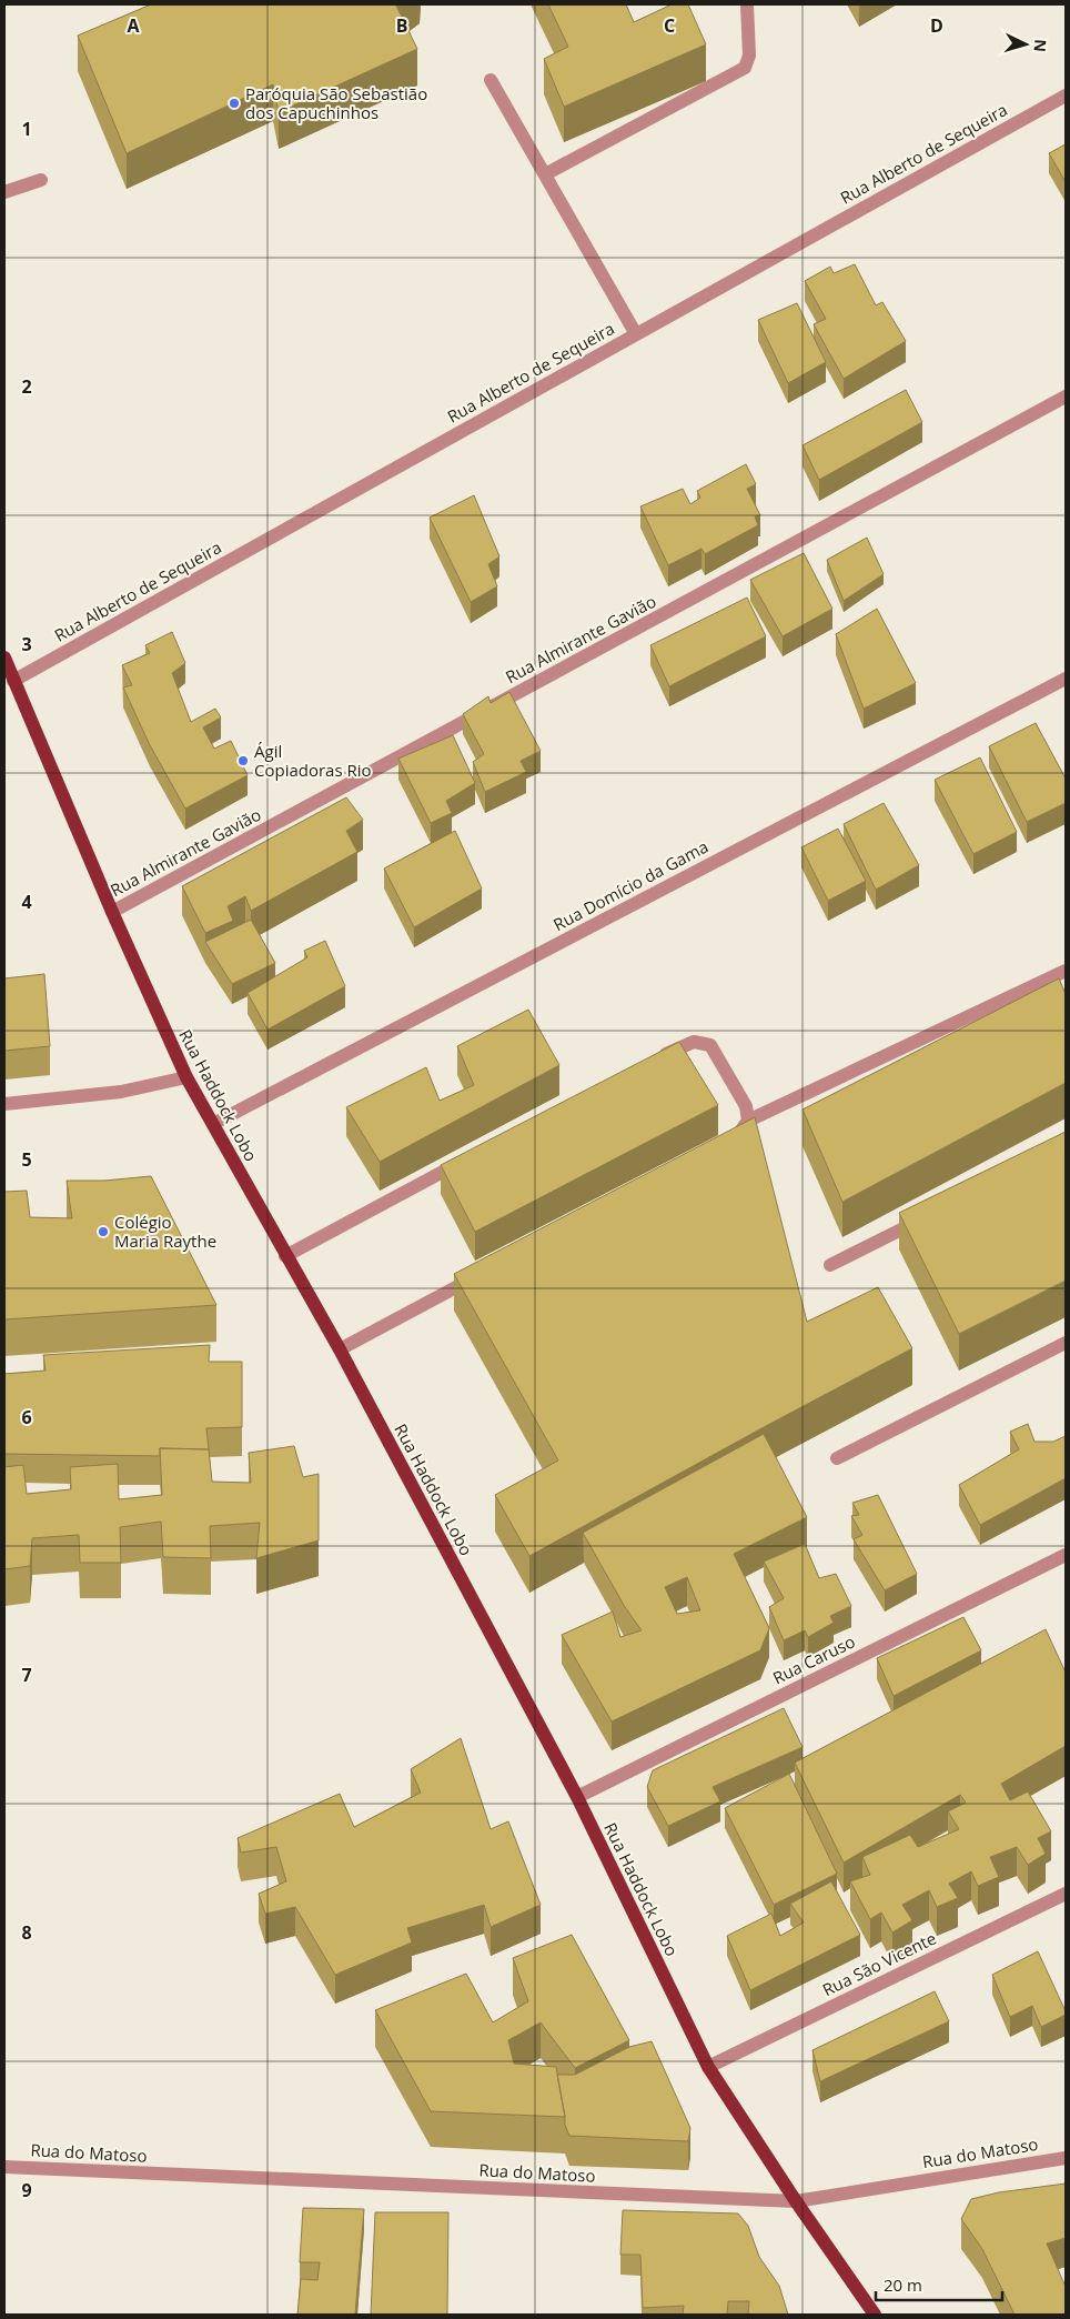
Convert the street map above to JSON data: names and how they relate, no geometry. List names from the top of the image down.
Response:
{
  "streets": {
    "main road": ["Rua Haddock Lobo"],
    "street": [
      "Rua Alberto de Sequeira",
      "Rua Almirante Gavião",
      "Rua Domício da Gama",
      "Rua Caruso",
      "Rua São Vicente",
      "Rua do Matoso"
    ]
  },
  "crossings": [
    ["Rua Alberto de Sequeira", "Rua Haddock Lobo"],
    ["Rua Almirante Gavião", "Rua Haddock Lobo"],
    ["Rua Domício da Gama", "Rua Haddock Lobo"],
    ["Rua Haddock Lobo", "Rua Caruso"],
    ["Rua Haddock Lobo", "Rua São Vicente"],
    ["Rua Haddock Lobo", "Rua do Matoso"]
  ],
  "places": ["Paróquia São Sebastião dos Capuchinhos", "Ágil Copiadoras Rio", "Colégio Maria Raythe"],
  "scale_bar": "20 m",
  "north": "right",
  "grid": {
    "columns": [
      "A",
      "B",
      "C",
      "D"
    ],
    "rows": [
      "1",
      "2",
      "3",
      "4",
      "5",
      "6",
      "7",
      "8",
      "9"
    ]
  }
}
